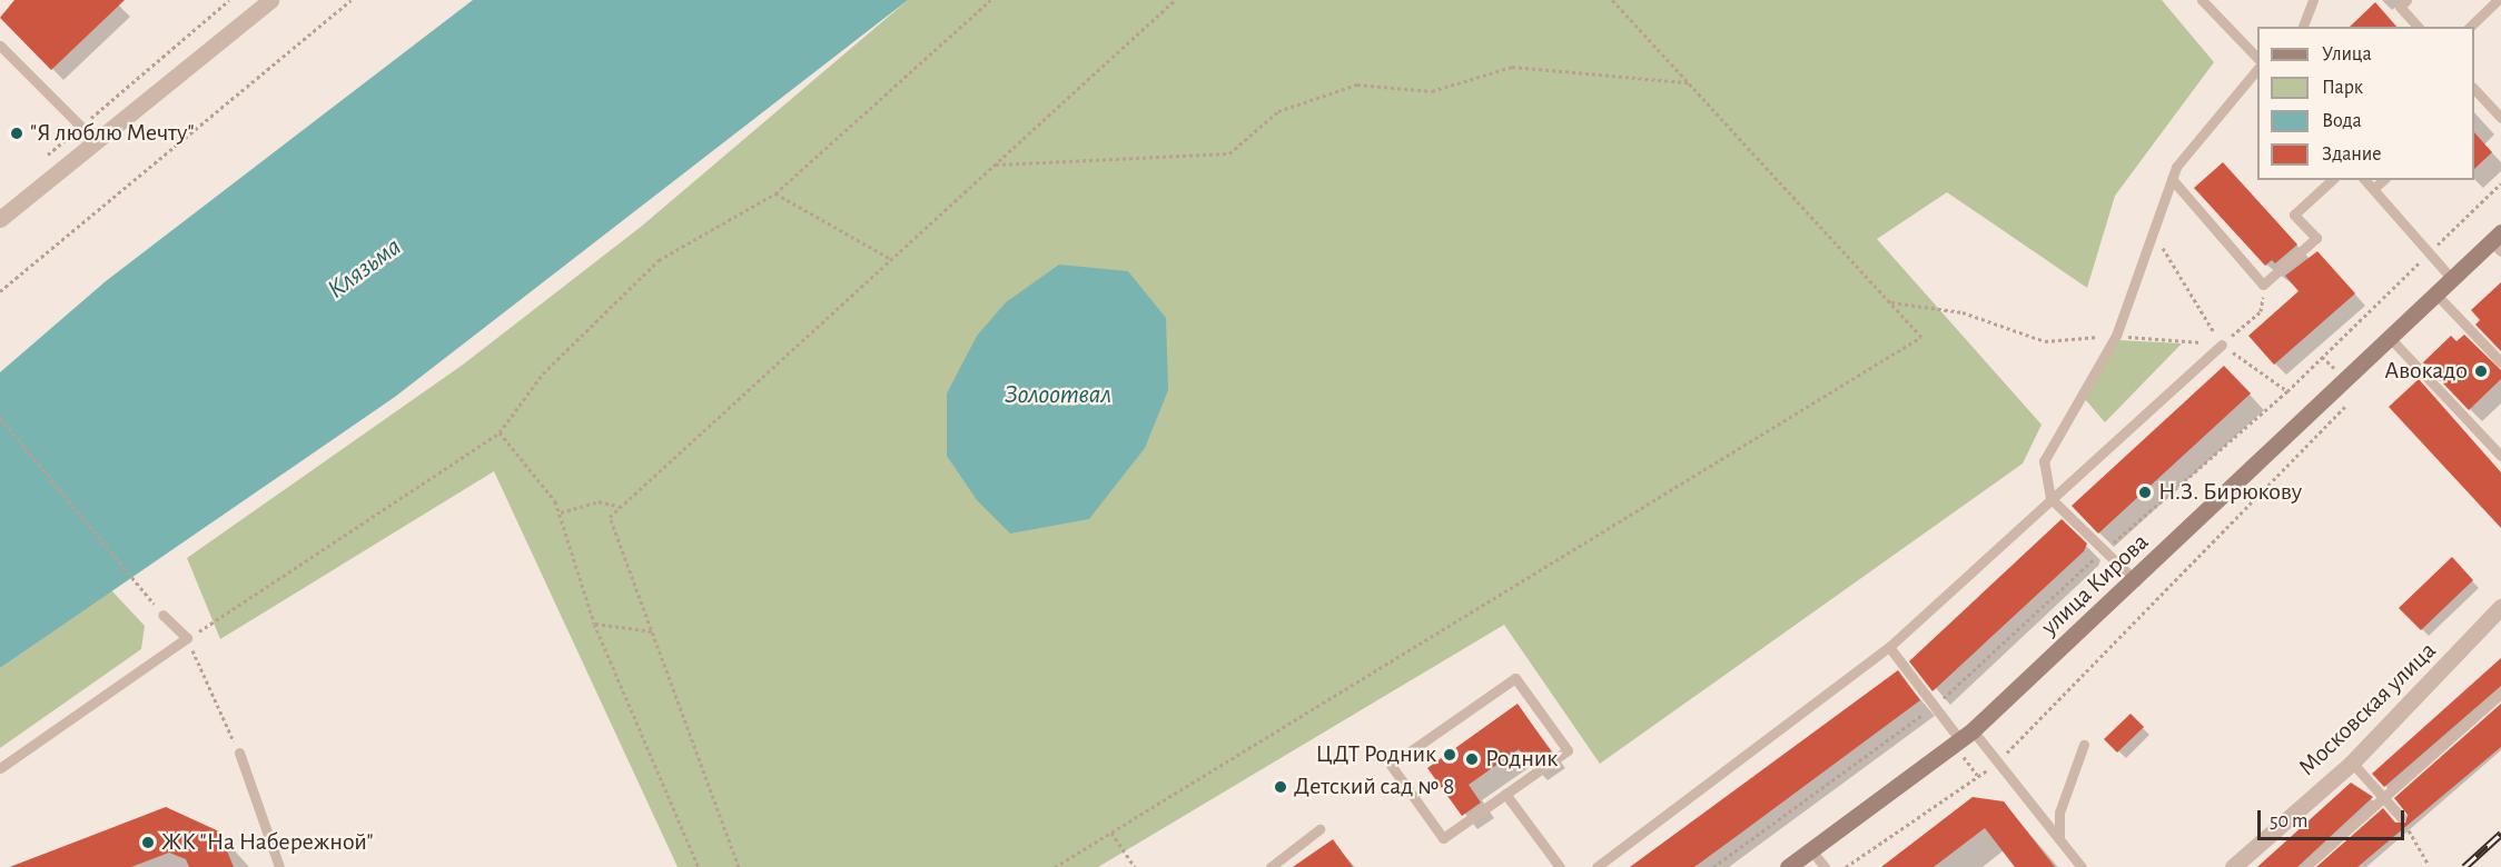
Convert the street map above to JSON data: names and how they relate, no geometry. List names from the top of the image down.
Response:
{
  "streets": {
    "street": ["улица Кирова", "Московская улица"]
  },
  "water": ["Клязьма", "Золоотвал"],
  "places": [
    "\"Я люблю Мечту\"",
    "Авокадо",
    "Н.З. Бирюкову",
    "ЦДТ Родник",
    "Родник",
    "Детский сад № 8",
    "ЖК \"На Набережной\""
  ],
  "legend": [
    "Улица",
    "Парк",
    "Вода",
    "Здание"
  ],
  "scale_bar": "50 m"
}
